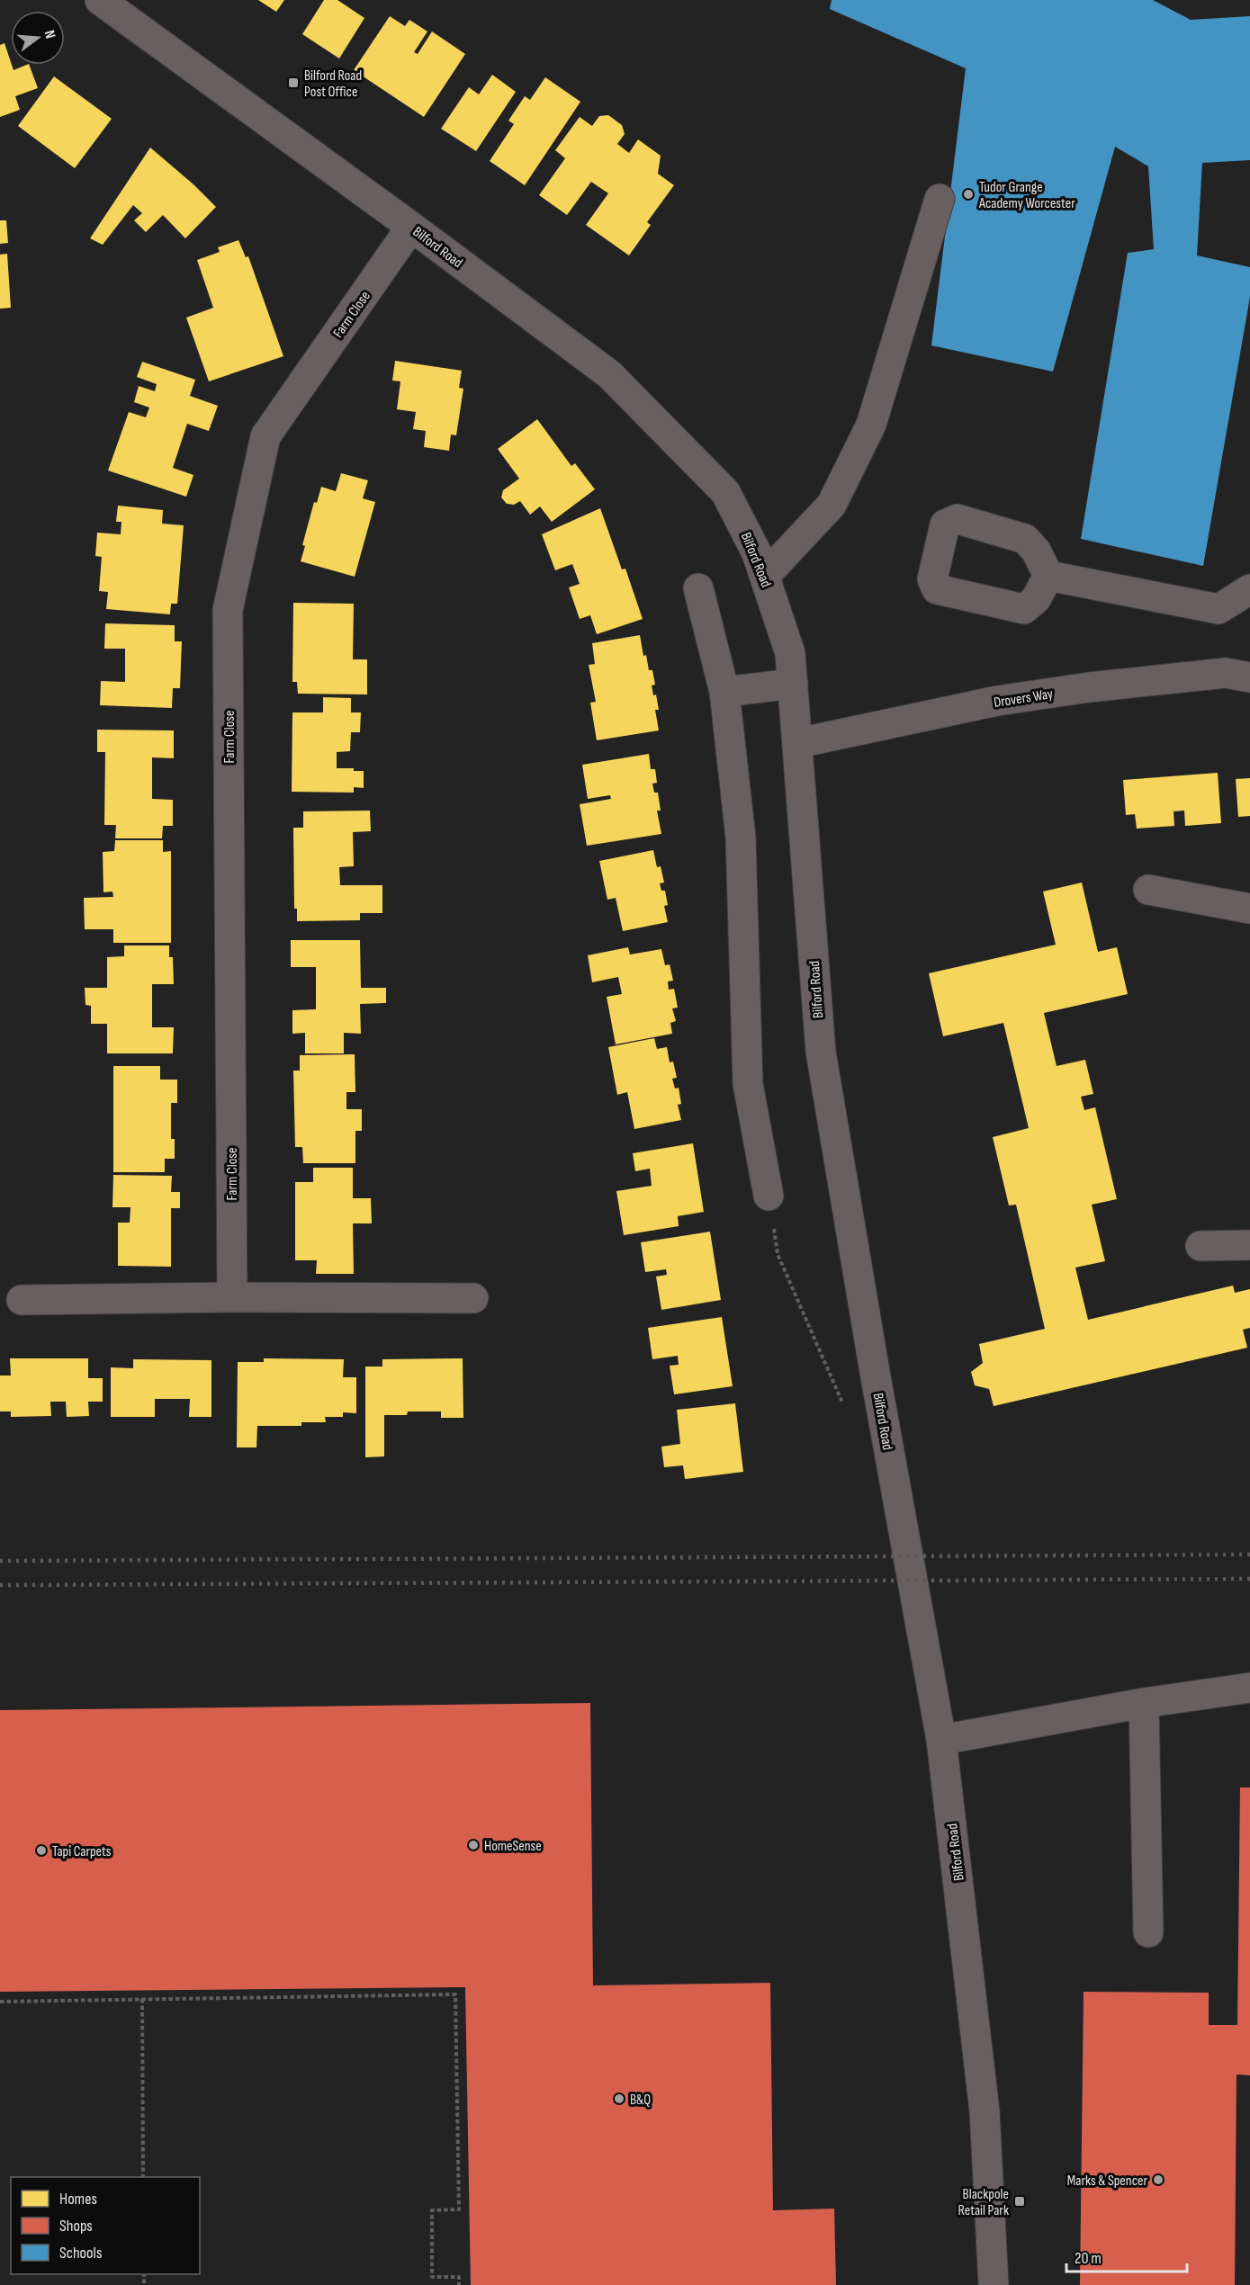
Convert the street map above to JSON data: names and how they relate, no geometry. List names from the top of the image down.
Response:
{
  "streets": {
    "street": ["Bilford Road", "Farm Close", "Drovers Way"]
  },
  "crossings": [
    ["Bilford Road", "Farm Close"],
    ["Bilford Road", "Drovers Way"]
  ],
  "places": {
    "transit": ["Bilford Road Post Office", "Blackpole Retail Park"],
    "other": [
      "Tudor Grange Academy Worcester",
      "HomeSense",
      "Tapi Carpets",
      "B&Q",
      "Marks & Spencer"
    ]
  },
  "legend": ["Homes", "Shops", "Schools"],
  "scale_bar": "20 m",
  "north": "right"
}
